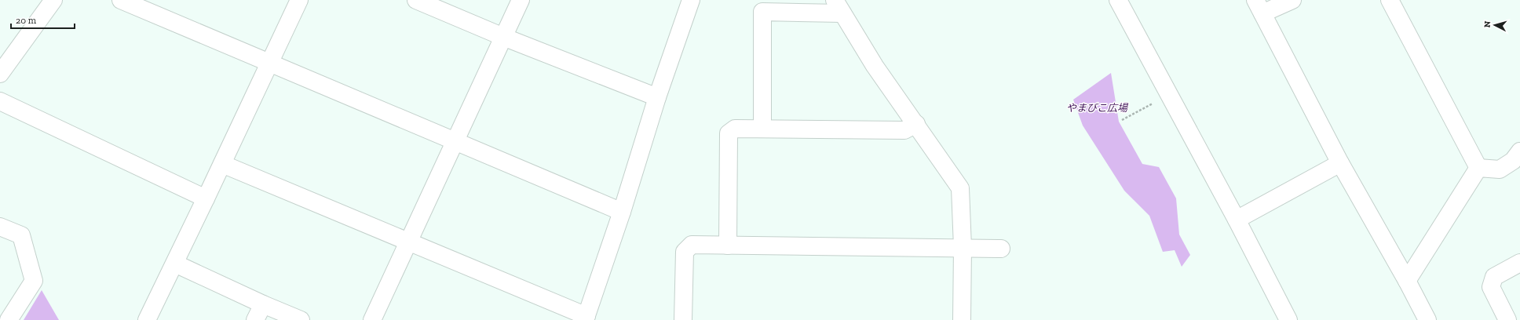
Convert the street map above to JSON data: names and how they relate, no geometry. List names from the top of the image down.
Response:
{
  "parks": ["やまびこ広場"],
  "scale_bar": "20 m",
  "north": "left"
}
